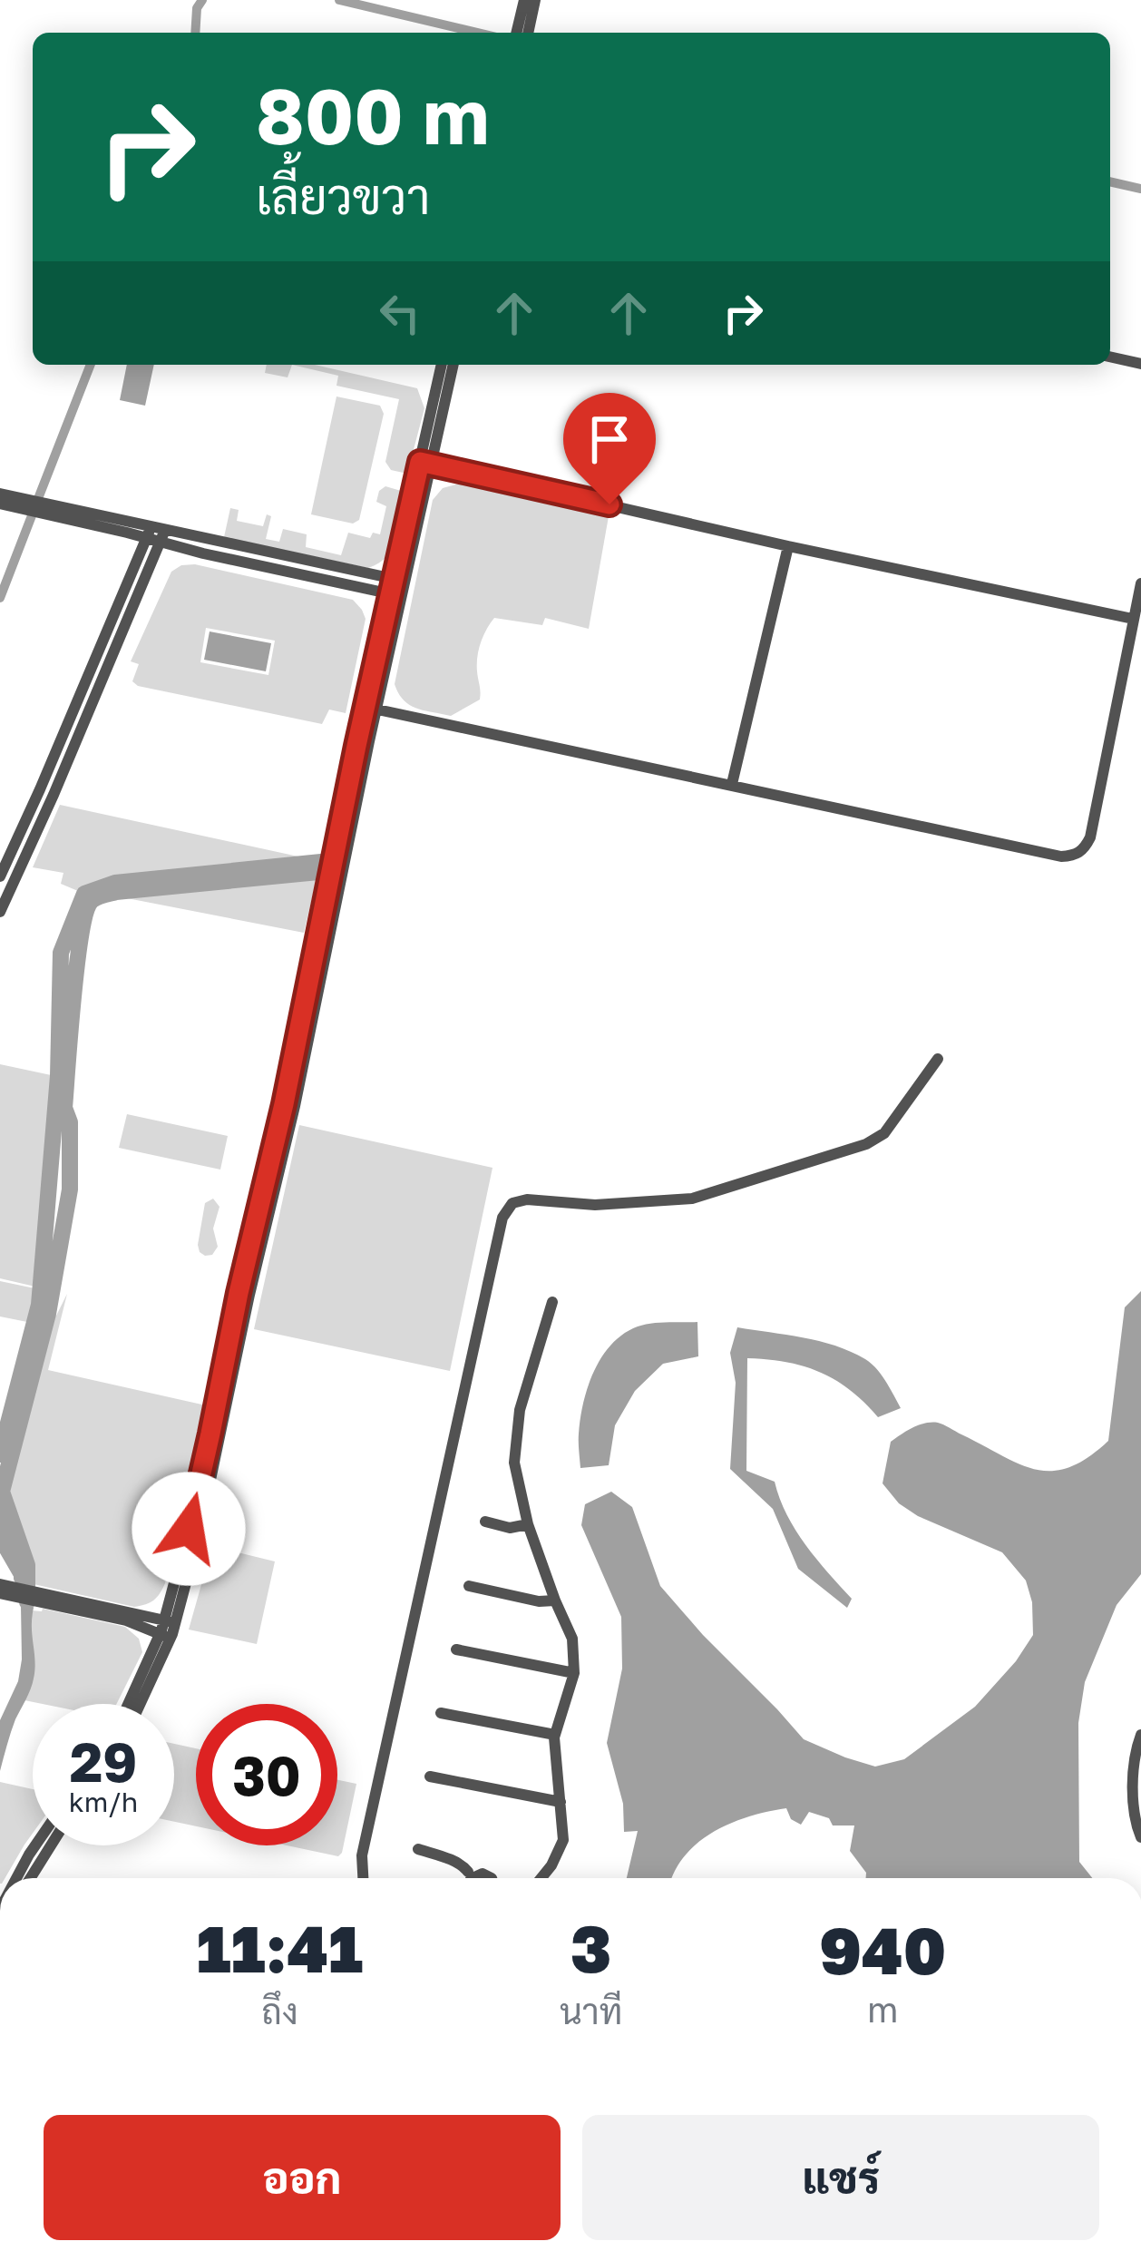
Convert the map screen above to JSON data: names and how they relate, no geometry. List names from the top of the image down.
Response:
{
  "page": {
    "turn": ["800 m", "เลี้ยวขวา"],
    "speed": "29 km/h",
    "limit": "30",
    "eta": [
      "11:41",
      "ถึง",
      "3",
      "นาที",
      "940",
      "m"
    ],
    "buttons": ["ออก", "แชร์"]
  }
}
